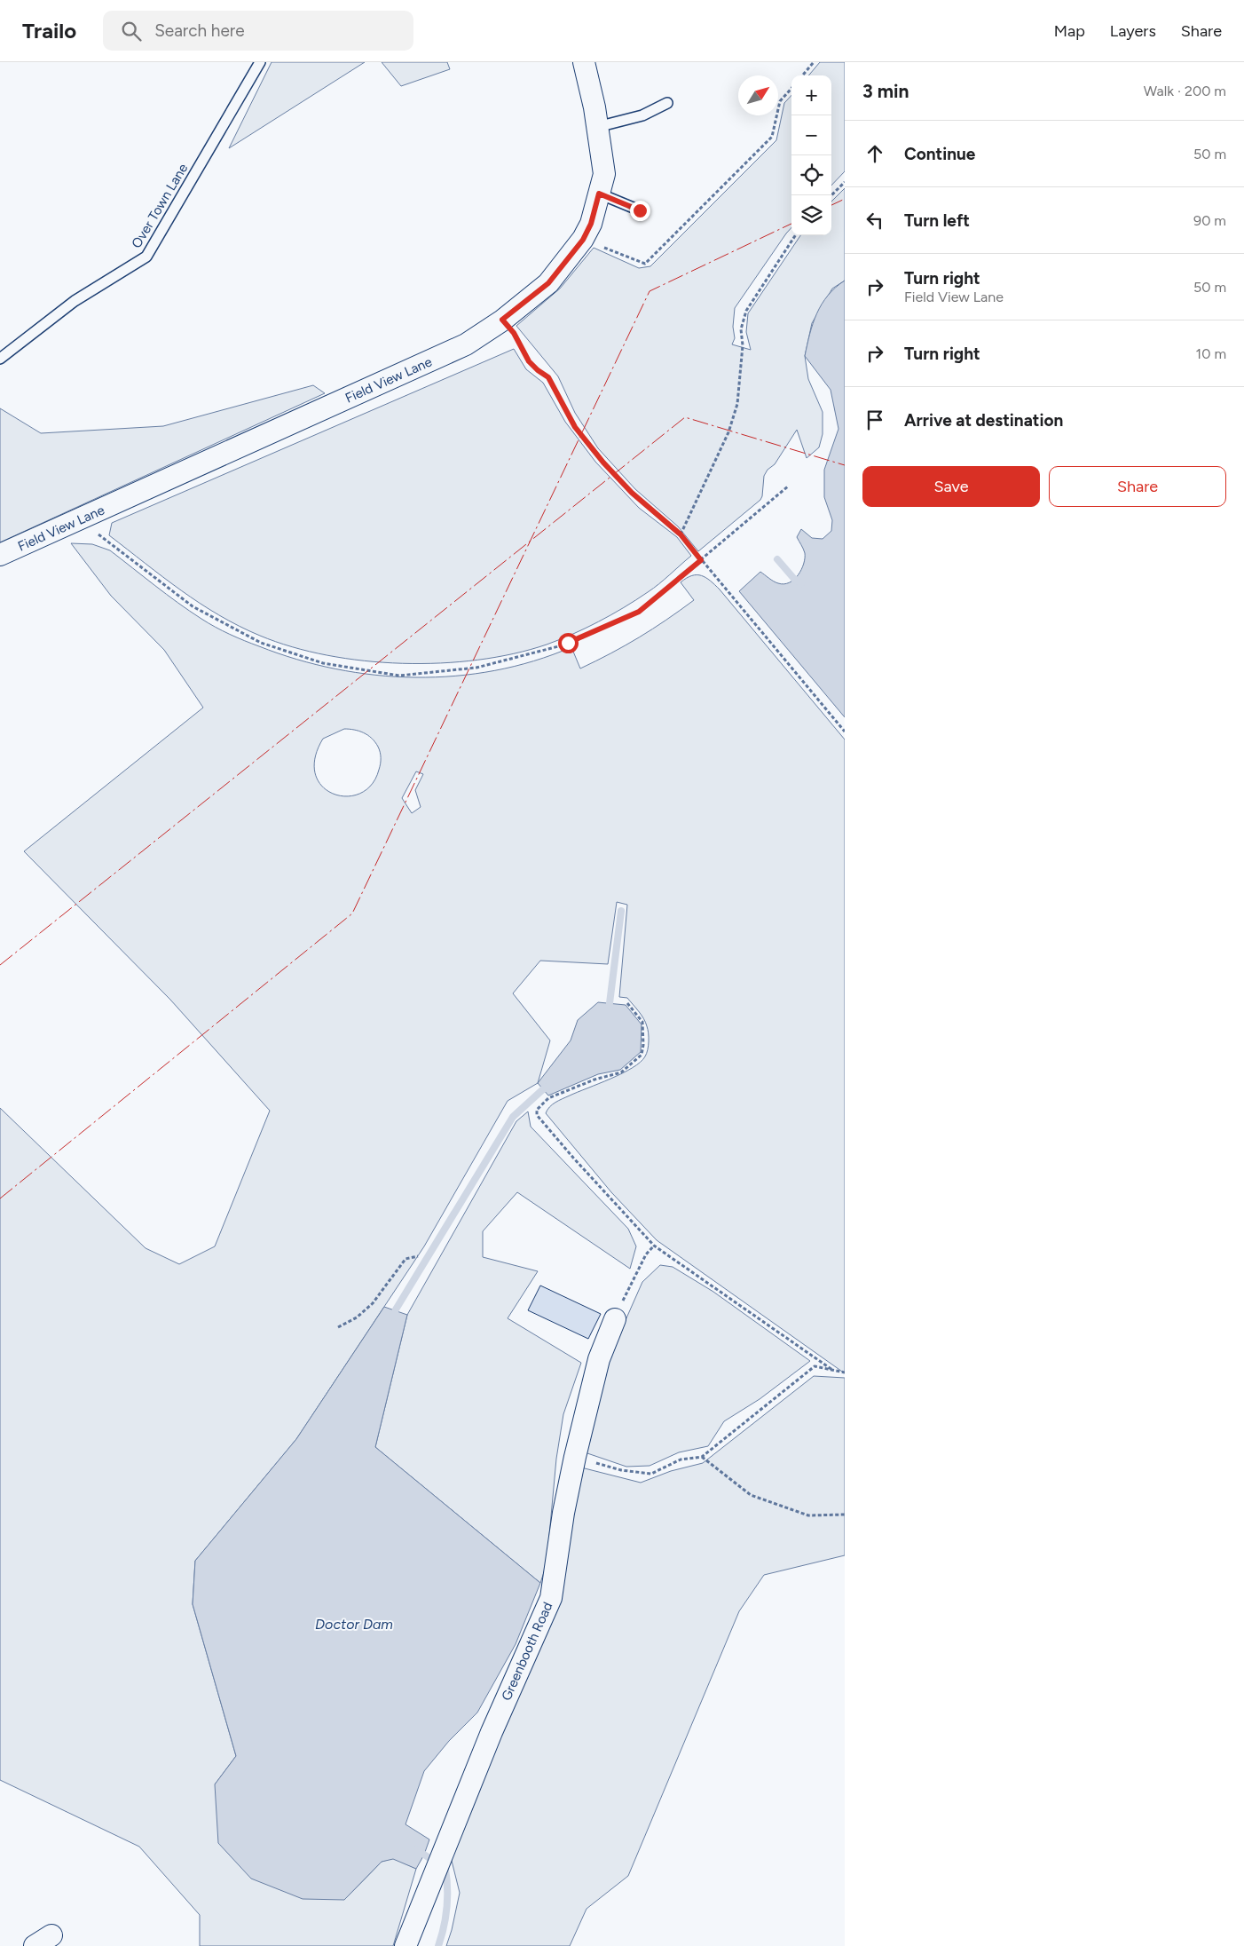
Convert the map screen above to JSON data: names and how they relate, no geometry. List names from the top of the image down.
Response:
{
  "streets": {
    "street": ["Field View Lane", "Greenbooth Road"],
    "lane": ["Over Town Lane"]
  },
  "water": ["Doctor Dam"],
  "north": "top right",
  "page": {
    "header": "Trailo",
    "search": "Search here",
    "nav": ["Map", "Layers", "Share"],
    "heading": ["3 min", "Walk · 200 m"],
    "map_buttons": ["+", "−"],
    "list": [
      ["Continue", "50 m"],
      ["Turn left", "90 m"],
      ["Turn right", "Field View Lane", "50 m"],
      ["Turn right", "10 m"],
      "Arrive at destination"
    ],
    "buttons": ["Save", "Share"]
  }
}
